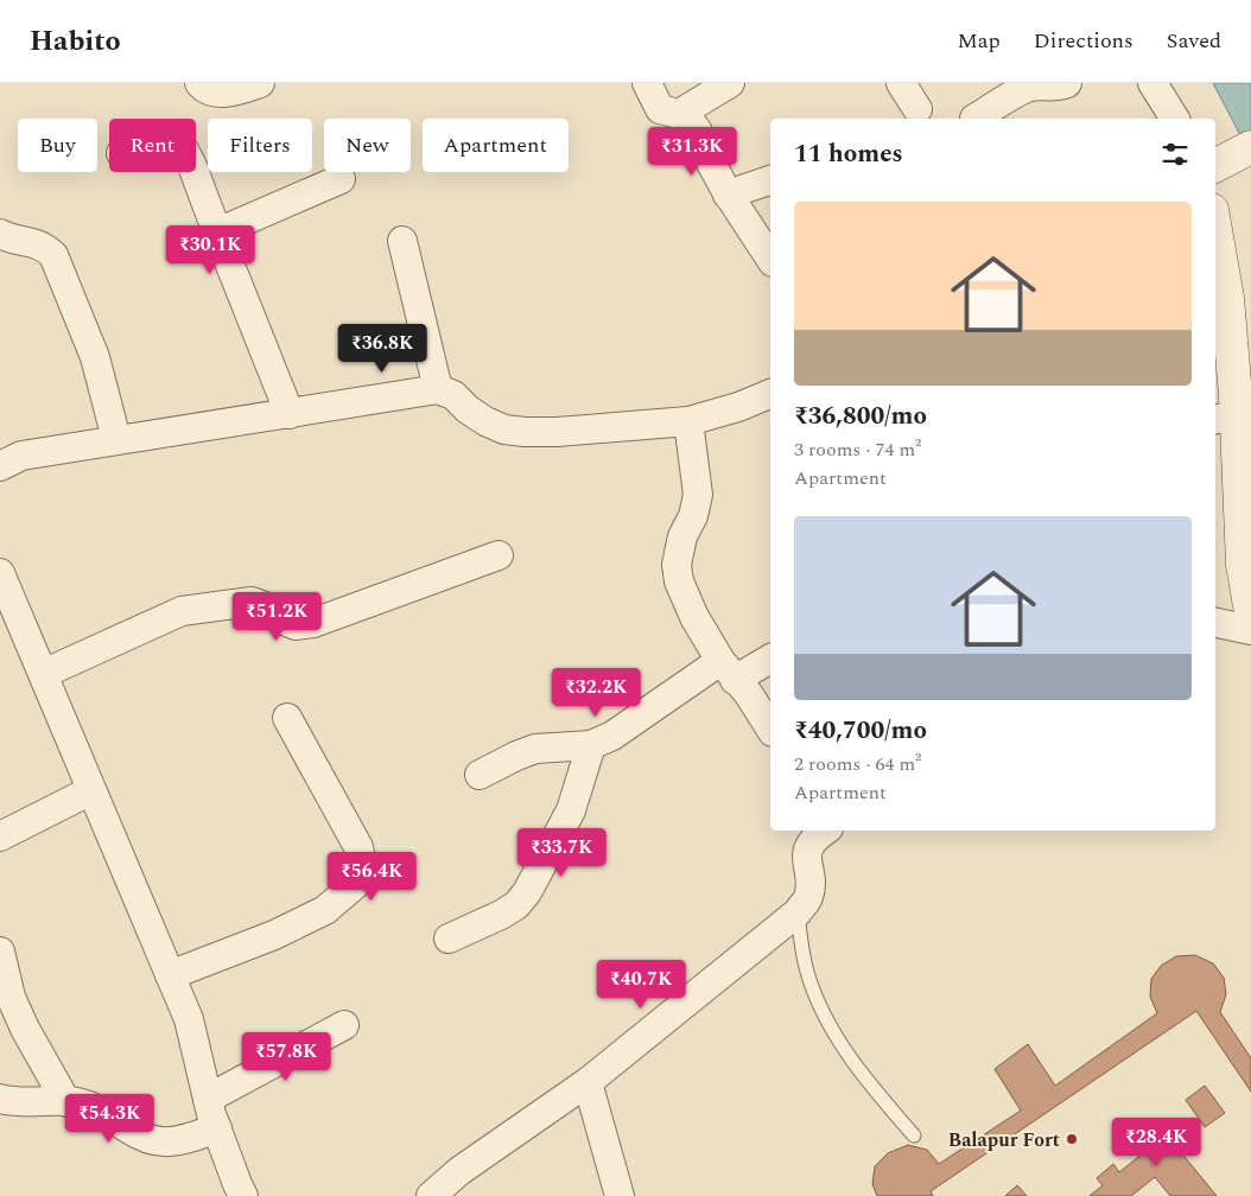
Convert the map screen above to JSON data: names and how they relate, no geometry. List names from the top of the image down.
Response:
{
  "places": ["Balapur Fort"],
  "page": {
    "header": "Habito",
    "nav": ["Map", "Directions", "Saved"],
    "chip": [
      "Buy",
      "Rent",
      "Filters",
      "New",
      "Apartment"
    ],
    "heading": "11 homes",
    "price": [
      "₹31.3K",
      "₹30.1K",
      "₹36.8K",
      "₹51.2K",
      "₹32.2K",
      "₹33.7K",
      "₹56.4K",
      "₹40.7K",
      "₹57.8K",
      "₹54.3K",
      "₹28.4K"
    ],
    "list": [
      {
        "name": "₹36,800/mo",
        "note": "3 rooms · 74 m² · Apartment"
      },
      {
        "name": "₹40,700/mo",
        "note": "2 rooms · 64 m² · Apartment"
      }
    ]
  }
}
